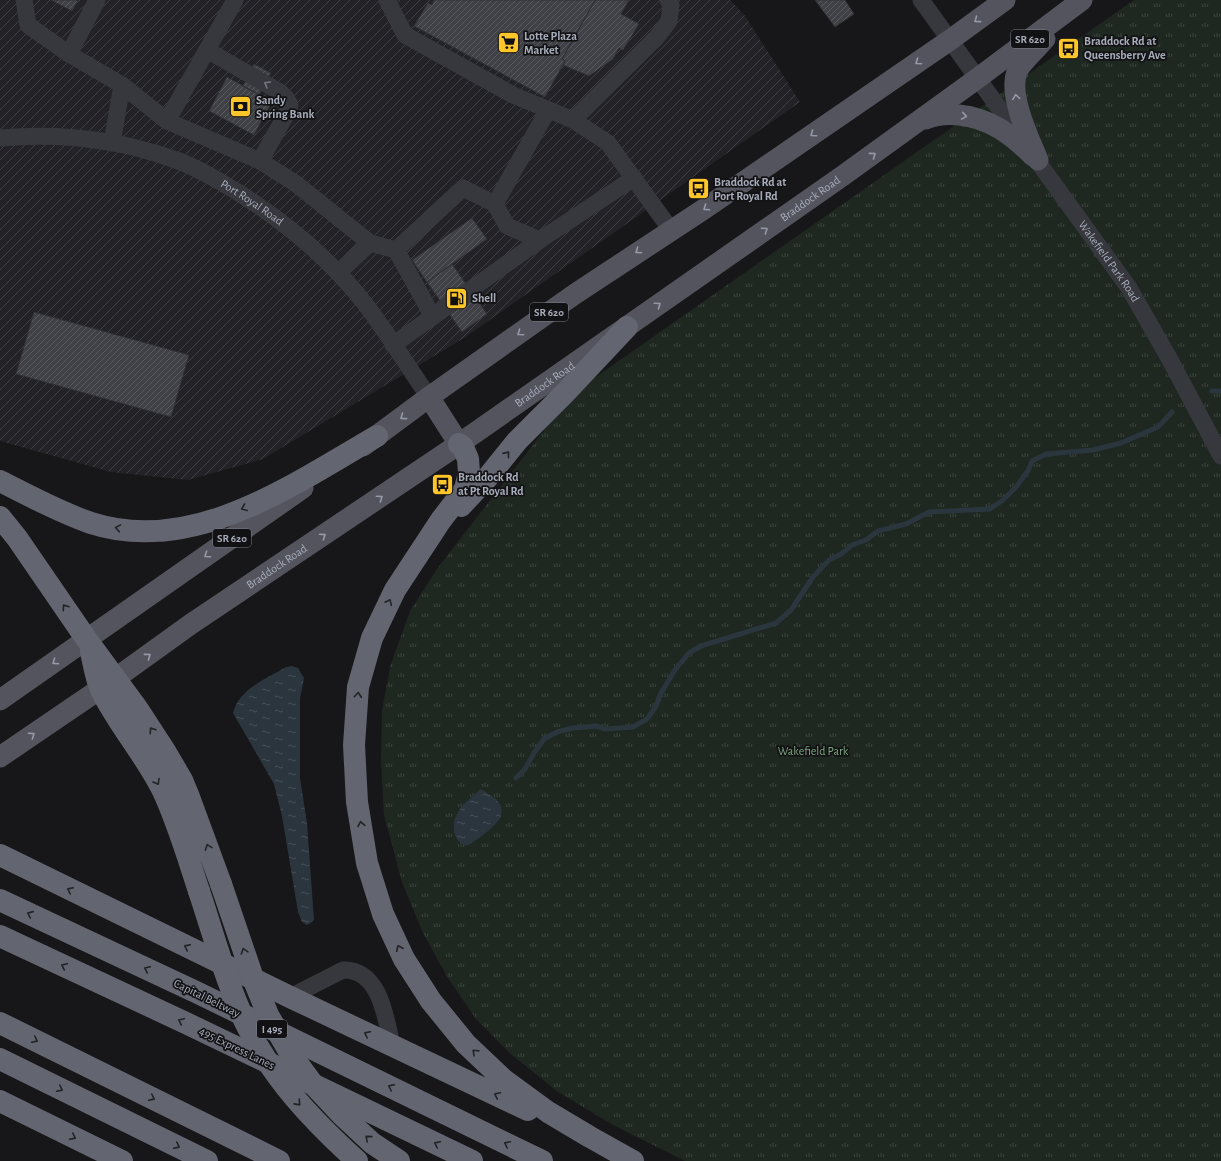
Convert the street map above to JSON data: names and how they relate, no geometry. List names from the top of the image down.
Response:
{
  "streets": {
    "highway": ["Capital Beltway", "I 495", "495 Express Lanes"],
    "main road": ["SR 620", "Braddock Road"],
    "street": ["Port Royal Road", "Wakefield Park Road"]
  },
  "crossings": [
    ["SR 620", "Port Royal Road"],
    ["SR 620", "Wakefield Park Road"],
    ["Braddock Road", "Wakefield Park Road"]
  ],
  "parks": ["Wakefield Park"],
  "places": {
    "supermarket": ["Lotte Plaza Market"],
    "bus stop": ["Braddock Rd at Queensberry Ave", "Braddock Rd at Port Royal Rd", "Braddock Rd at Pt Royal Rd"],
    "bank": ["Sandy Spring Bank"],
    "fuel station": ["Shell"]
  }
}
